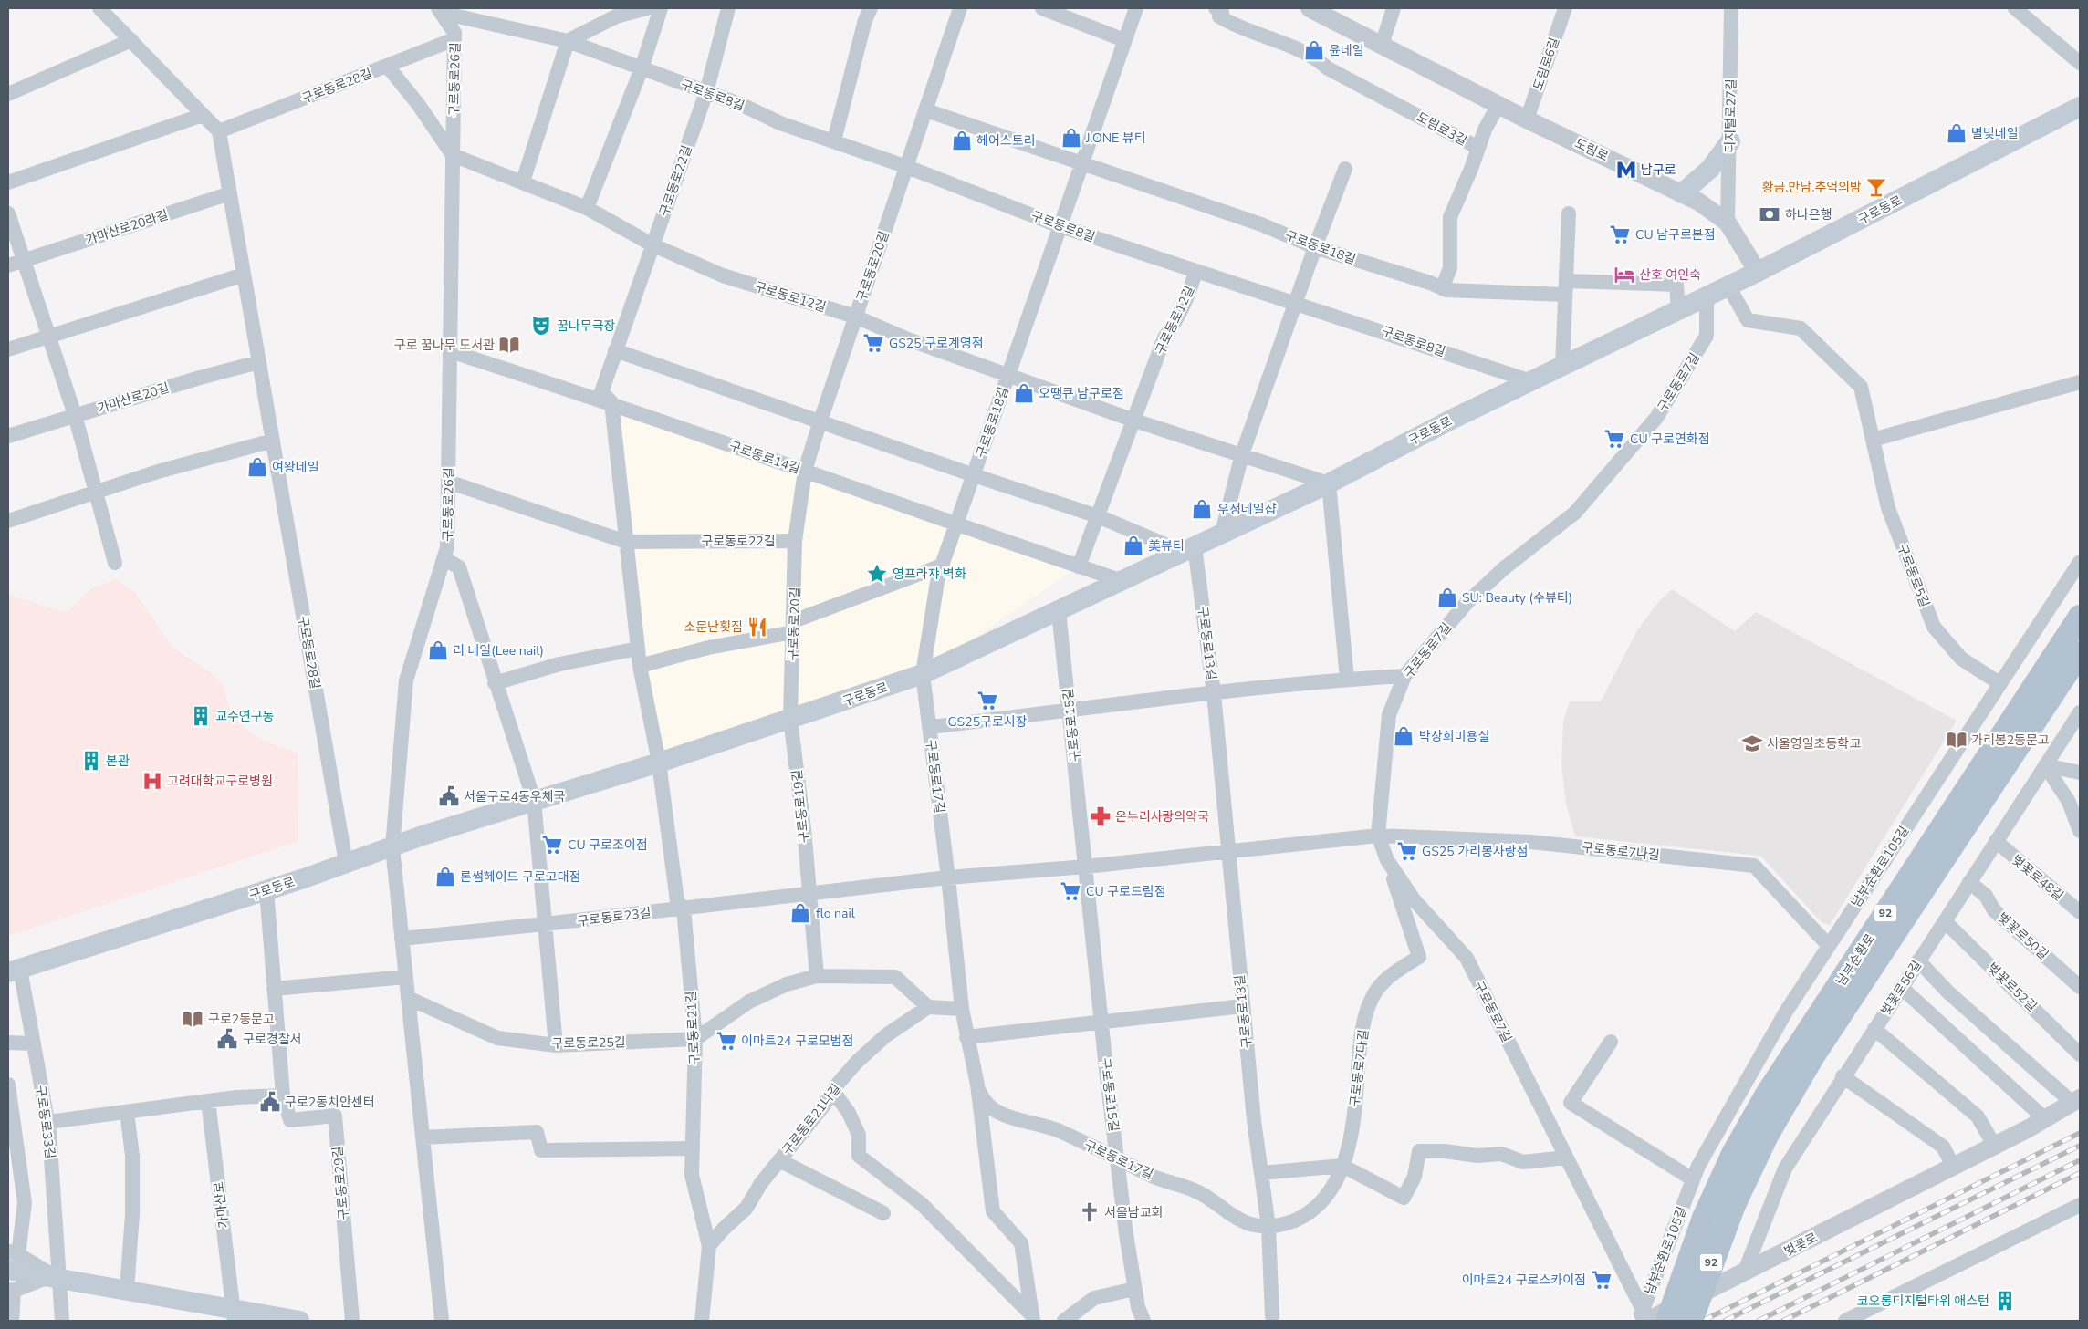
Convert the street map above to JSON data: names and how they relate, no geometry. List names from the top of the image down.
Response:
{
  "streets": {
    "main road": ["구로동로", "92", "남부순환로"],
    "street": [
      "도림로6길",
      "구로동로26길",
      "구로동로28길",
      "구로동로8길",
      "디지털로27길",
      "도림로3길",
      "도림로",
      "구로동로22길",
      "가마산로20라길",
      "구로동로18길",
      "구로동로20길",
      "구로동로12길",
      "구로동로7길",
      "가마산로20길",
      "구로동로14길",
      "구로동로5길",
      "구로동로13길",
      "구로동로15길",
      "구로동로17길",
      "구로동로19길",
      "구로동로7나길",
      "남부순환로105길",
      "벚꽃로48길",
      "구로동로23길",
      "벚꽃로50길",
      "벚꽃로52길",
      "벚꽃로56길",
      "구로동로21길",
      "구로동로25길",
      "구로동로7다길",
      "구로동로21나길",
      "구로동로33길",
      "구로동로29길",
      "가마산로",
      "벚꽃로"
    ]
  },
  "crossings": [
    ["도림로6길", "도림로"],
    ["구로동로26길", "구로동로28길"],
    ["구로동로26길", "구로동로8길"],
    ["구로동로26길", "구로동로22길"],
    ["구로동로26길", "구로동로"],
    ["구로동로26길", "구로동로12길"],
    ["구로동로26길", "구로동로14길"],
    ["구로동로28길", "구로동로"],
    ["구로동로28길", "가마산로20라길"],
    ["구로동로28길", "가마산로20길"],
    ["구로동로8길", "구로동로22길"],
    ["구로동로8길", "구로동로"],
    ["구로동로8길", "구로동로18길"],
    ["구로동로8길", "구로동로20길"],
    ["구로동로8길", "구로동로12길"],
    ["디지털로27길", "도림로"],
    ["도림로3길", "구로동로18길"],
    ["도림로", "구로동로"],
    ["구로동로22길", "구로동로"],
    ["구로동로22길", "구로동로20길"],
    ["구로동로22길", "구로동로12길"],
    ["구로동로22길", "구로동로14길"],
    ["구로동로22길", "구로동로21길"],
    ["구로동로", "구로동로18길"],
    ["구로동로", "구로동로20길"],
    ["구로동로", "구로동로12길"],
    ["구로동로", "구로동로7길"],
    ["구로동로", "구로동로14길"],
    ["구로동로", "구로동로5길"],
    ["구로동로", "구로동로13길"],
    ["구로동로", "구로동로15길"],
    ["구로동로", "구로동로17길"],
    ["구로동로", "구로동로19길"],
    ["구로동로", "구로동로21길"],
    ["구로동로", "구로동로33길"],
    ["구로동로", "구로동로29길"],
    ["구로동로18길", "구로동로12길"],
    ["구로동로18길", "구로동로14길"],
    ["구로동로18길", "구로동로17길"],
    ["구로동로20길", "구로동로12길"],
    ["구로동로20길", "구로동로14길"],
    ["구로동로20길", "구로동로19길"],
    ["구로동로7길", "구로동로7나길"],
    ["구로동로7길", "남부순환로105길"],
    ["구로동로7길", "구로동로7다길"],
    ["구로동로7길", "벚꽃로"],
    ["구로동로5길", "남부순환로105길"],
    ["구로동로13길", "구로동로17길"],
    ["구로동로13길", "구로동로7다길"],
    ["구로동로15길", "구로동로17길"],
    ["구로동로17길", "구로동로7다길"],
    ["구로동로17길", "구로동로21나길"],
    ["구로동로7나길", "남부순환로105길"],
    ["남부순환로105길", "벚꽃로"],
    ["벚꽃로48길", "벚꽃로56길"],
    ["구로동로23길", "구로동로21길"],
    ["벚꽃로50길", "벚꽃로56길"],
    ["벚꽃로52길", "벚꽃로56길"],
    ["벚꽃로56길", "벚꽃로"],
    ["구로동로21길", "구로동로25길"],
    ["구로동로21길", "구로동로21나길"]
  ],
  "places": {
    "shop": [
      "윤네일",
      "별빛네일",
      "J.ONE 뷰티",
      "헤어스토리",
      "오땡큐 남구로점",
      "여왕네일",
      "우정네일샵",
      "美뷰티",
      "SU: Beauty (수뷰티)",
      "리 네일(Lee nail)",
      "박상희미용실",
      "론썸헤이드 구로고대점",
      "flo nail"
    ],
    "metro station": ["남구로"],
    "bar": ["황금.만남.추억의밤"],
    "bank": ["하나은행"],
    "supermarket": [
      "CU 남구로본점",
      "GS25 구로계영점",
      "CU 구로연화점",
      "GS25구로시장",
      "CU 구로조이점",
      "GS25 가리봉사랑점",
      "CU 구로드림점",
      "이마트24 구로모범점",
      "이마트24 구로스카이점"
    ],
    "hotel": ["산호 여인숙"],
    "theatre": ["꿈나무극장"],
    "library": ["구로 꿈나무 도서관", "가리봉2동문고", "구로2동문고"],
    "place": ["영프라쟈 벽화"],
    "restaurant": ["소문난횟집"],
    "building": ["교수연구동", "본관", "코오롱디지털타워 애스턴"],
    "school or university": ["서울영일초등학교"],
    "hospital": ["고려대학교구로병원"],
    "public building": ["서울구로4동우체국", "구로경찰서", "구로2동치안센터"],
    "pharmacy": ["온누리사랑의약국"],
    "church": ["서울남교회"]
  }
}
